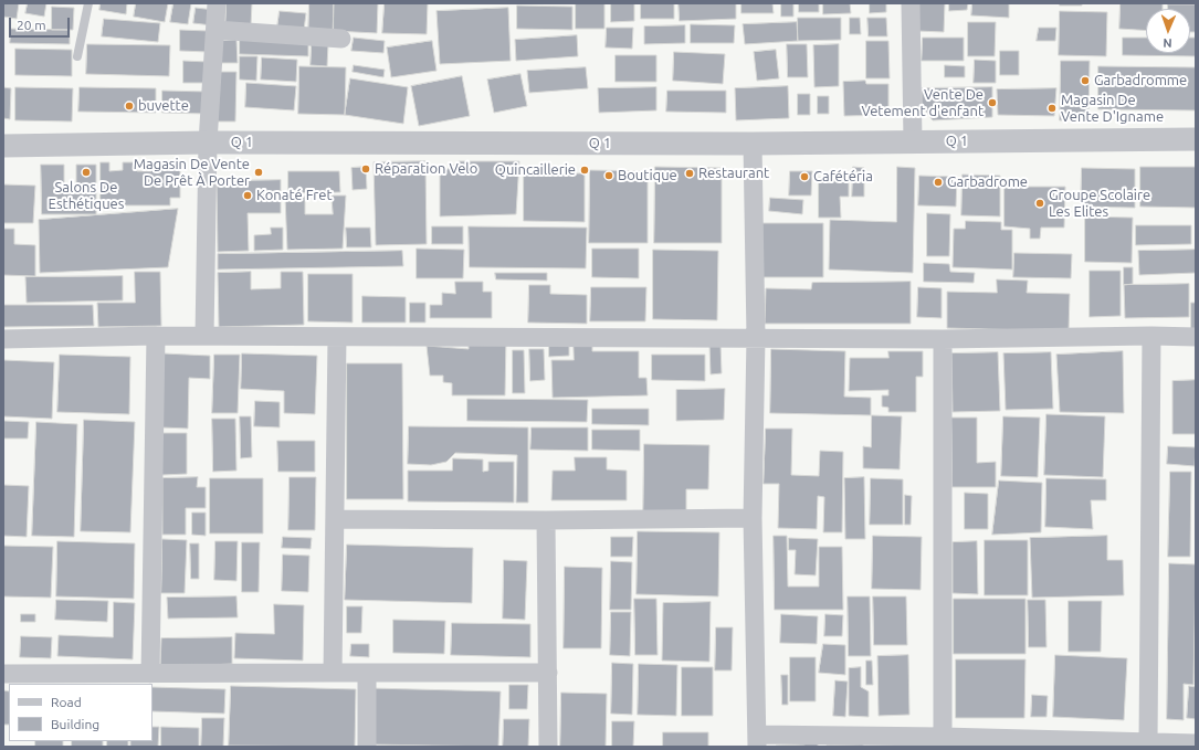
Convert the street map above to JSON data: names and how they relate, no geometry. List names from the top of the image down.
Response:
{
  "streets": {
    "street": ["Q 1"]
  },
  "places": [
    "Garbadromme",
    "Vente De Vetement d'enfant",
    "buvette",
    "Magasin De Vente D'Igname",
    "Réparation Velo",
    "Quincaillerie",
    "Salons De Esthétiques",
    "Magasin De Vente De Prêt À Porter",
    "Restaurant",
    "Boutique",
    "Cafétéria",
    "Garbadrome",
    "Konaté Fret",
    "Groupe Scolaire Les Elites"
  ],
  "legend": ["Road", "Building"],
  "scale_bar": "20 m",
  "north": "bottom"
}
